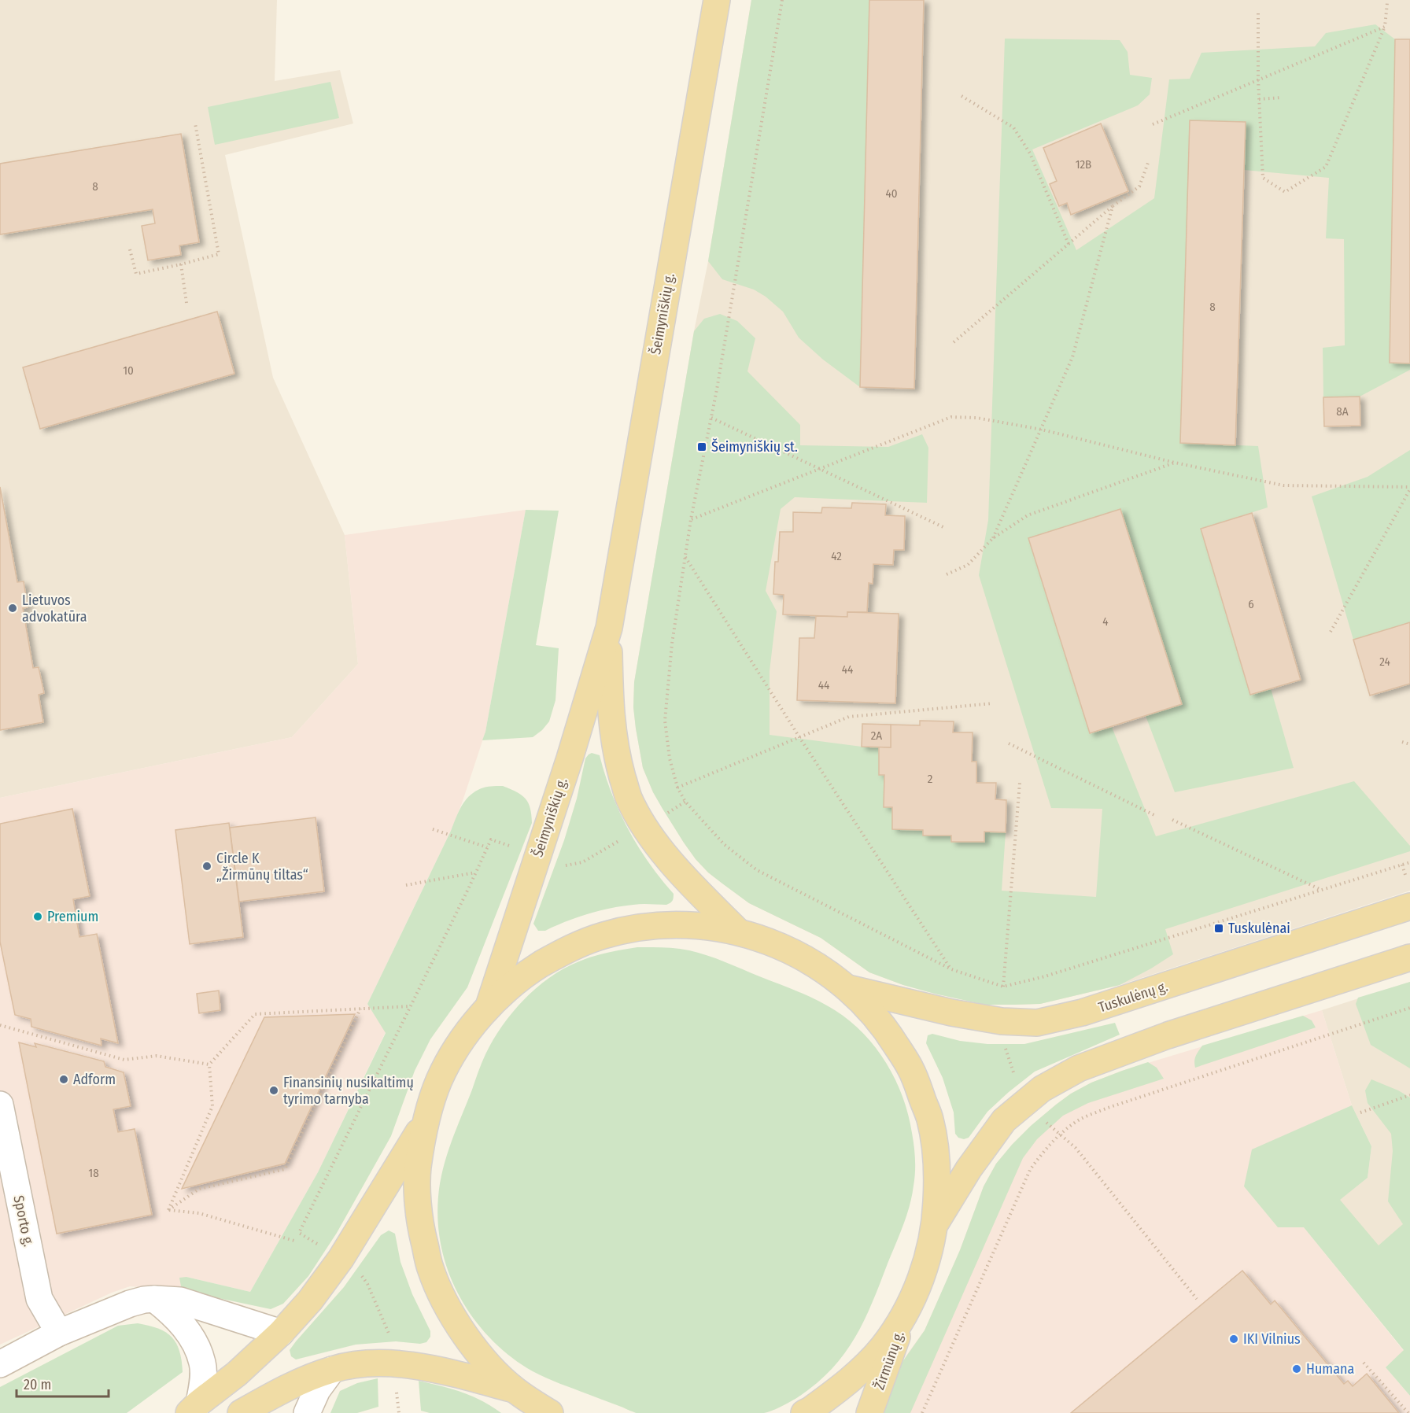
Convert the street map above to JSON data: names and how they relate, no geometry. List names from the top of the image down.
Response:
{
  "streets": {
    "main road": ["Šeimyniškių g.", "Tuskulėnų g.", "Žirmūnų g."],
    "street": ["Sporto g."]
  },
  "places": {
    "transit": ["Šeimyniškių st.", "Tuskulėnai"],
    "other": [
      "Lietuvos advokatūra",
      "Circle K „Žirmūnų tiltas“",
      "Premium",
      "Adform",
      "Finansinių nusikaltimų tyrimo tarnyba",
      "IKI Vilnius",
      "Humana"
    ]
  },
  "house_numbers": [
    "12B",
    "8",
    "40",
    "8",
    "10",
    "8A",
    "42",
    "6",
    "4",
    "24",
    "44",
    "44",
    "2A",
    "2",
    "18"
  ],
  "scale_bar": "20 m"
}
